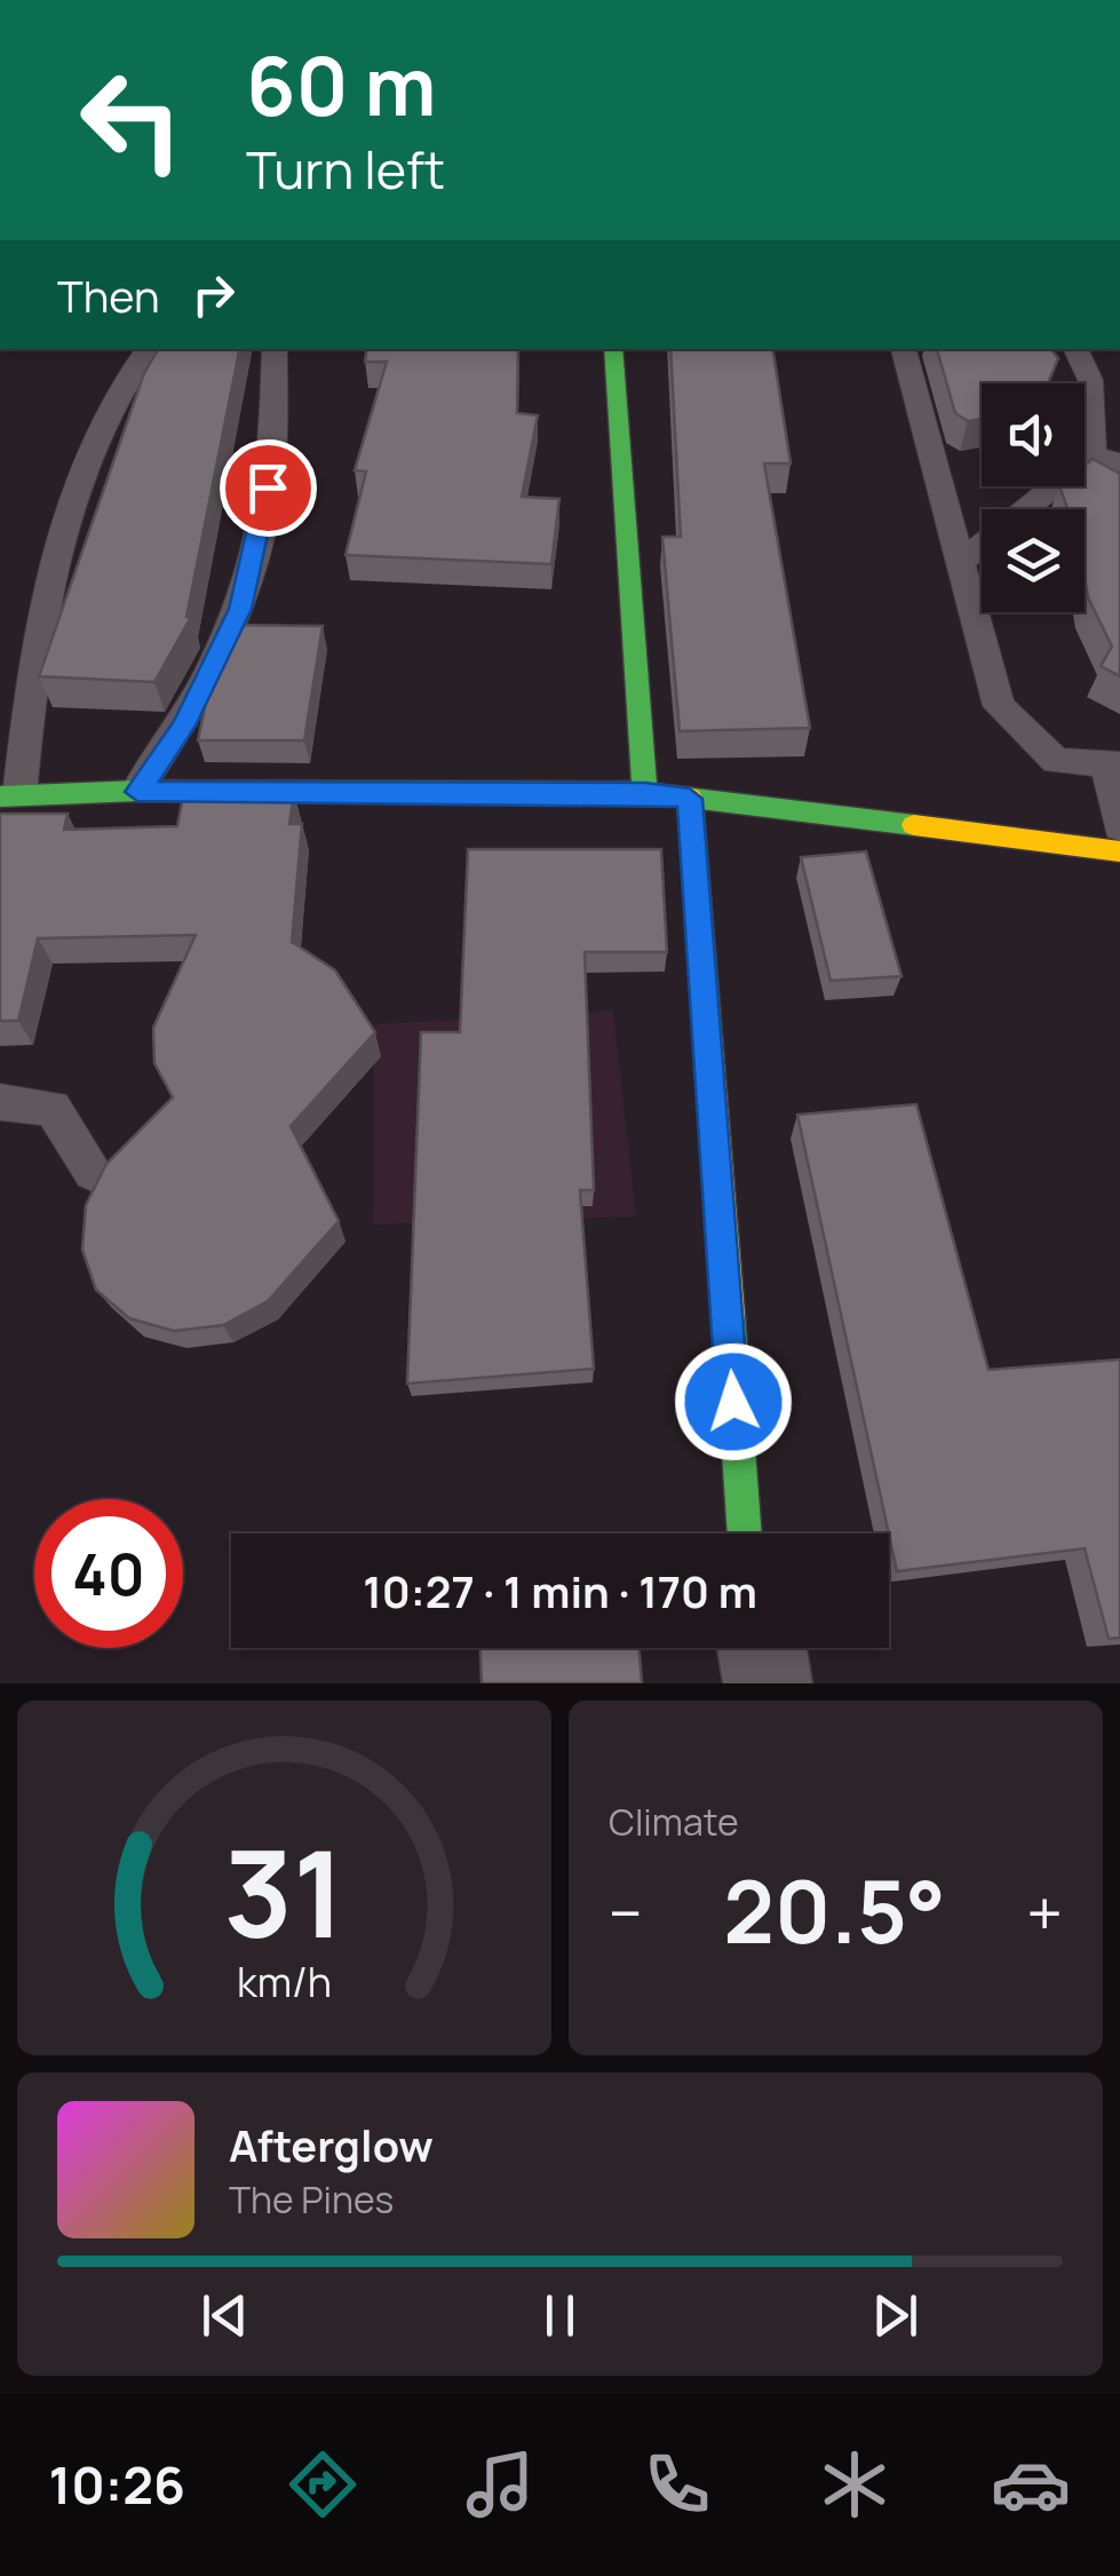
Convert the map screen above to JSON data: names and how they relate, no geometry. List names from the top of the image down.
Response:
{
  "page": {
    "turn": ["60 m", "Turn left"],
    "then": "Then",
    "limit": "40",
    "trip": "10:27 · 1 min · 170 m",
    "tile": "Climate",
    "heat": ["−", "20.5°", "+"],
    "song": ["Afterglow", "The Pines"],
    "tabs": "10:26",
    "gauge": ["31", "km/h"]
  }
}
